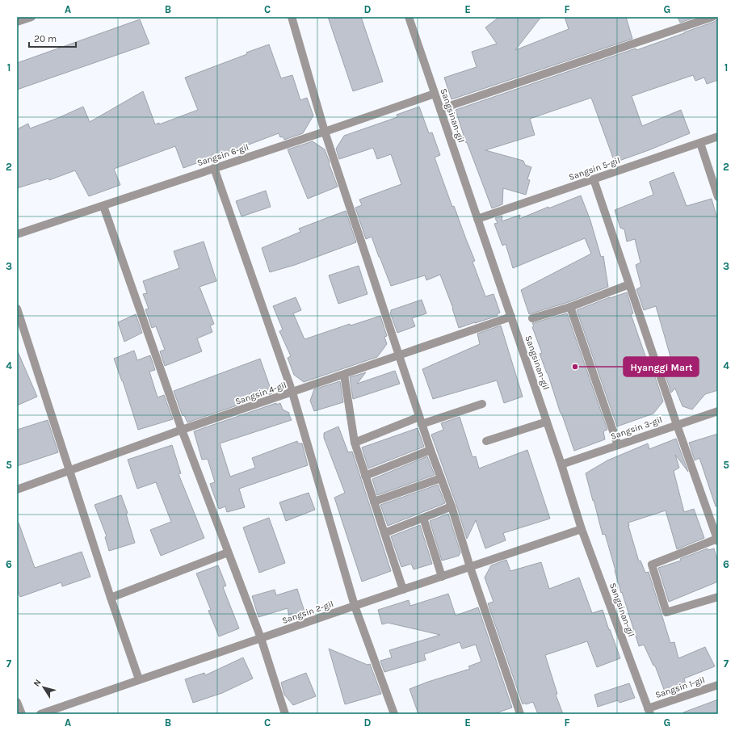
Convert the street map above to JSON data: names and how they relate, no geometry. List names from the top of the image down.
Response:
{
  "streets": {
    "street": [
      "Sangsinan-gil",
      "Sangsin 6-gil",
      "Sangsin 5-gil",
      "Sangsin 4-gil",
      "Sangsin 3-gil",
      "Sangsin 2-gil",
      "Sangsin 1-gil"
    ]
  },
  "crossings": [
    ["Sangsinan-gil", "Sangsin 6-gil"],
    ["Sangsinan-gil", "Sangsin 5-gil"],
    ["Sangsinan-gil", "Sangsin 4-gil"],
    ["Sangsinan-gil", "Sangsin 3-gil"],
    ["Sangsinan-gil", "Sangsin 2-gil"],
    ["Sangsinan-gil", "Sangsin 1-gil"]
  ],
  "places": ["Hyanggi Mart"],
  "scale_bar": "20 m",
  "north": "top left",
  "grid": {
    "columns": [
      "A",
      "B",
      "C",
      "D",
      "E",
      "F",
      "G"
    ],
    "rows": [
      "1",
      "2",
      "3",
      "4",
      "5",
      "6",
      "7"
    ]
  }
}
